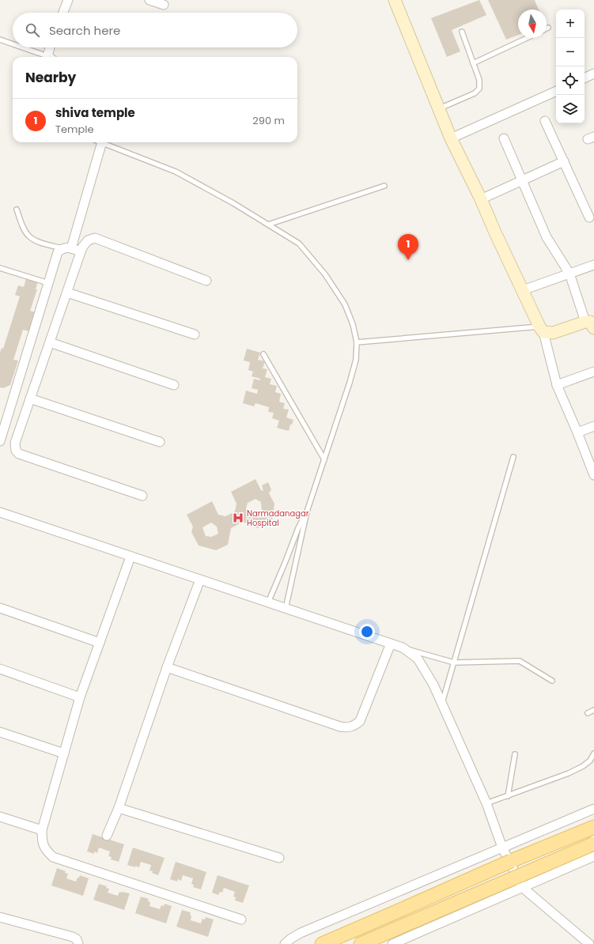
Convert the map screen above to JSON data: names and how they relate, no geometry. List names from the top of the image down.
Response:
{
  "places": {
    "hospital": ["Narmadanagar Hospital"]
  },
  "north": "bottom",
  "page": {
    "map_buttons": ["+", "−"],
    "search": "Search here",
    "heading": "Nearby",
    "list": [
      {
        "mark": "1",
        "name": "shiva temple",
        "note": "Temple",
        "value": "290 m"
      }
    ],
    "pins": "1"
  }
}
